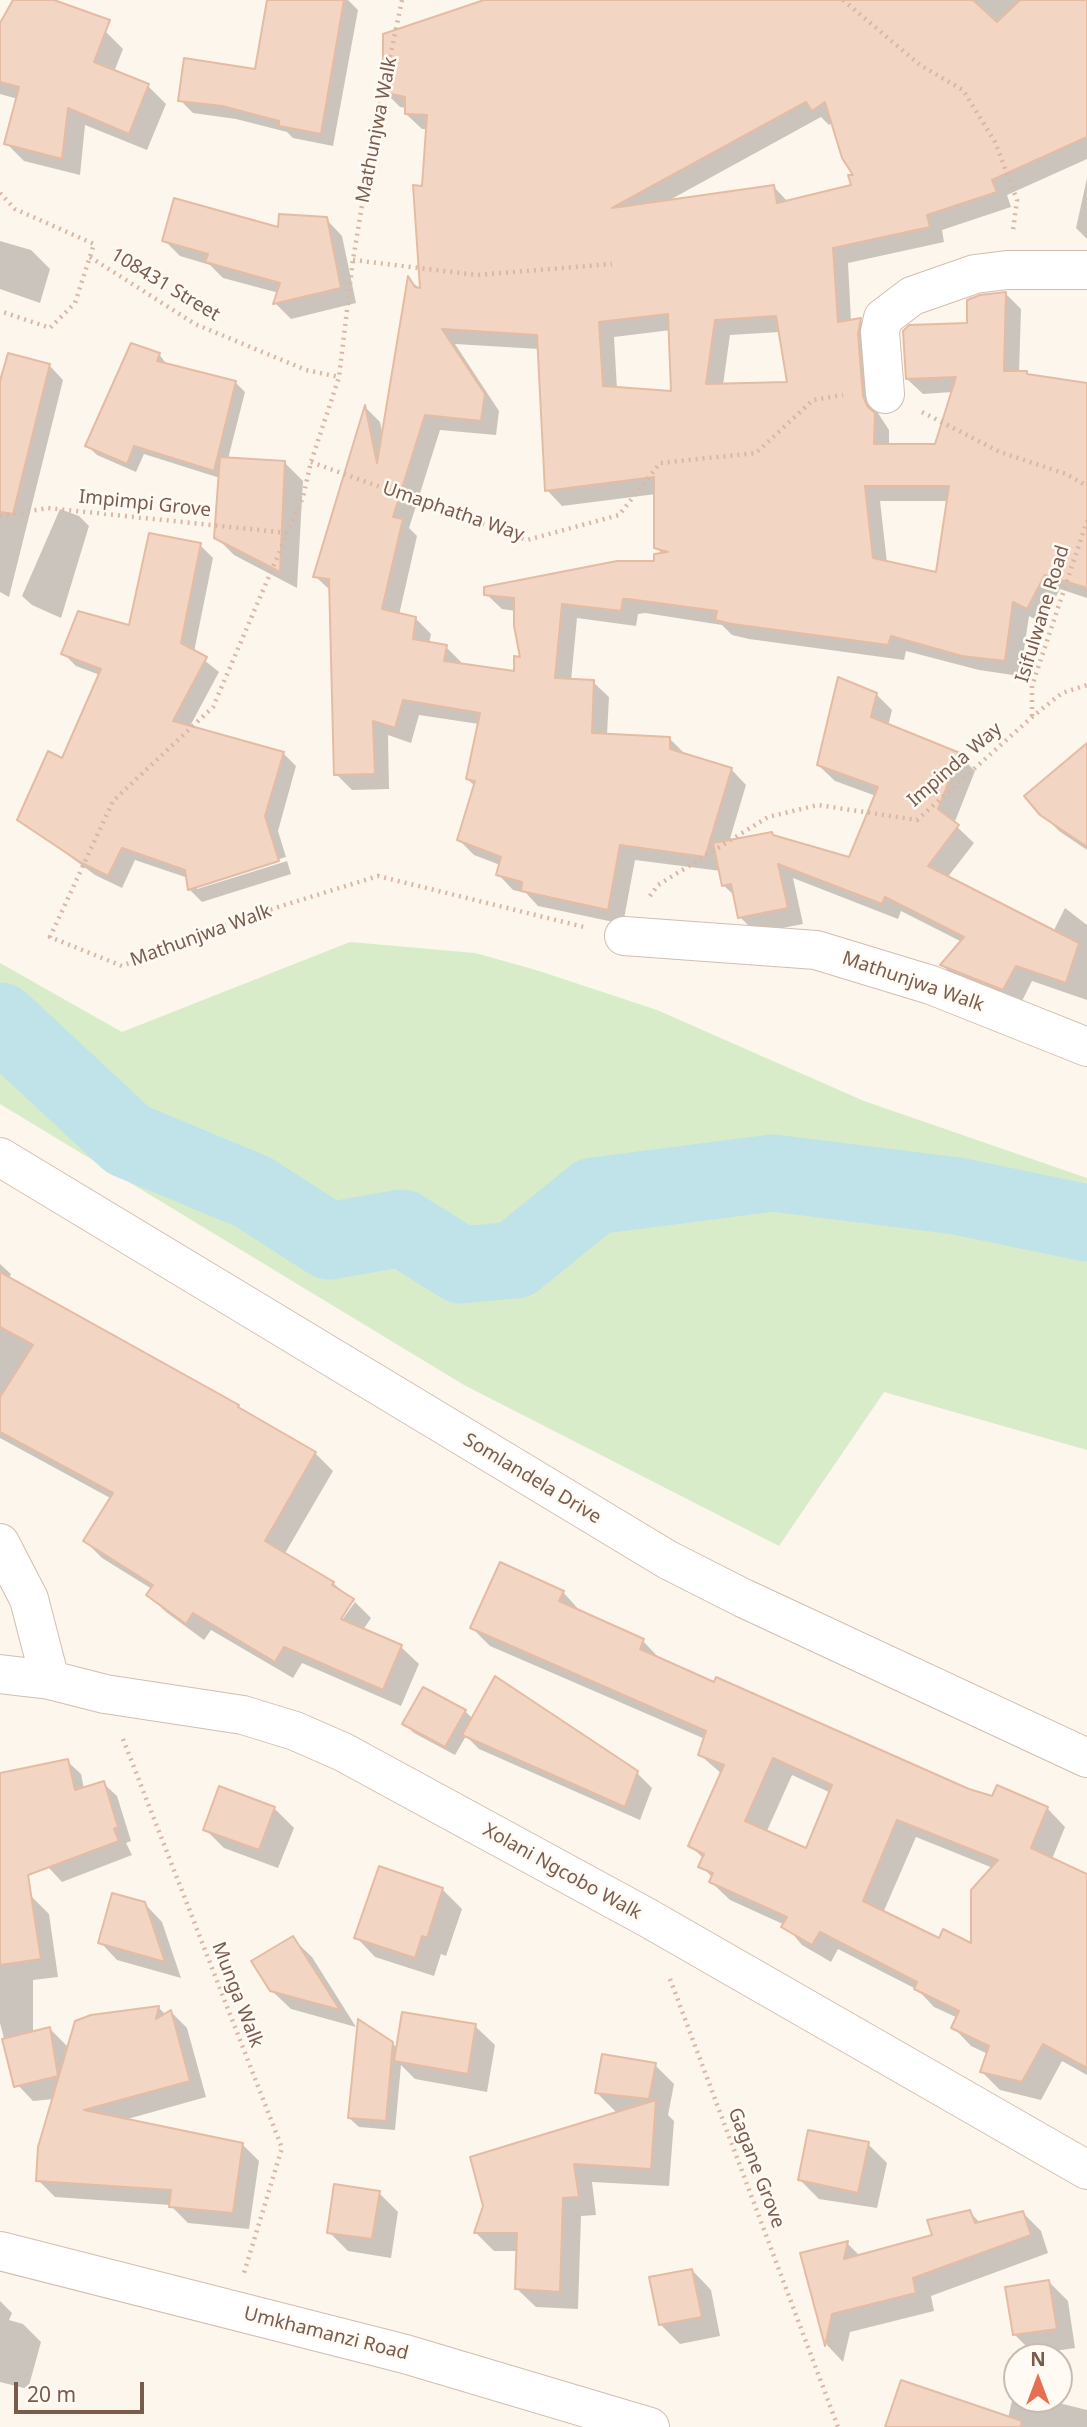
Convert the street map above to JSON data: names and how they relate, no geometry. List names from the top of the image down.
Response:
{
  "streets": {
    "street": [
      "Mathunjwa Walk",
      "Somlandela Drive",
      "Xolani Ngcobo Walk",
      "Umkhamanzi Road"
    ],
    "path": [
      "108431 Street",
      "Impimpi Grove",
      "Umaphatha Way",
      "Isifulwane Road",
      "Impinda Way",
      "Munga Walk",
      "Gagane Grove"
    ]
  },
  "crossings": [
    ["Mathunjwa Walk", "108431 Street"],
    ["Mathunjwa Walk", "Impimpi Grove"],
    ["Mathunjwa Walk", "Umaphatha Way"],
    ["Mathunjwa Walk", "Impinda Way"],
    ["Isifulwane Road", "Impinda Way"],
    ["Xolani Ngcobo Walk", "Munga Walk"],
    ["Xolani Ngcobo Walk", "Gagane Grove"],
    ["Munga Walk", "Umkhamanzi Road"]
  ],
  "scale_bar": "20 m",
  "north": "top"
}
